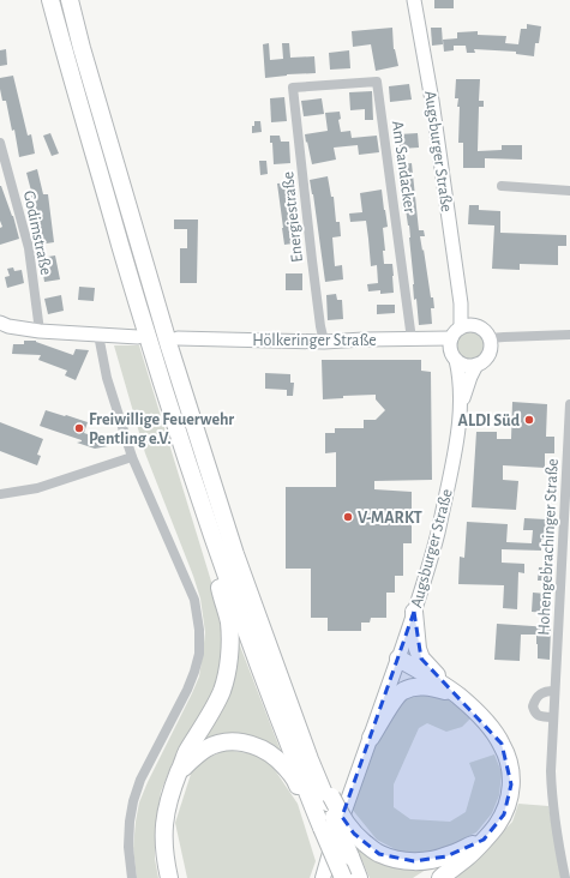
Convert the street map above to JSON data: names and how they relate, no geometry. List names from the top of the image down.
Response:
{
  "streets": {
    "street": [
      "Augsburger Straße",
      "Am Sandacker",
      "Energiestraße",
      "Godimstraße",
      "Hölkeringer Straße",
      "Hohengebrachinger Straße"
    ]
  },
  "crossings": [
    ["Augsburger Straße", "Hölkeringer Straße"],
    ["Am Sandacker", "Energiestraße"],
    ["Am Sandacker", "Hölkeringer Straße"],
    ["Energiestraße", "Hölkeringer Straße"]
  ],
  "places": ["ALDI Süd", "Freiwillige Feuerwehr Pentling e.V.", "V-MARKT"]
}
